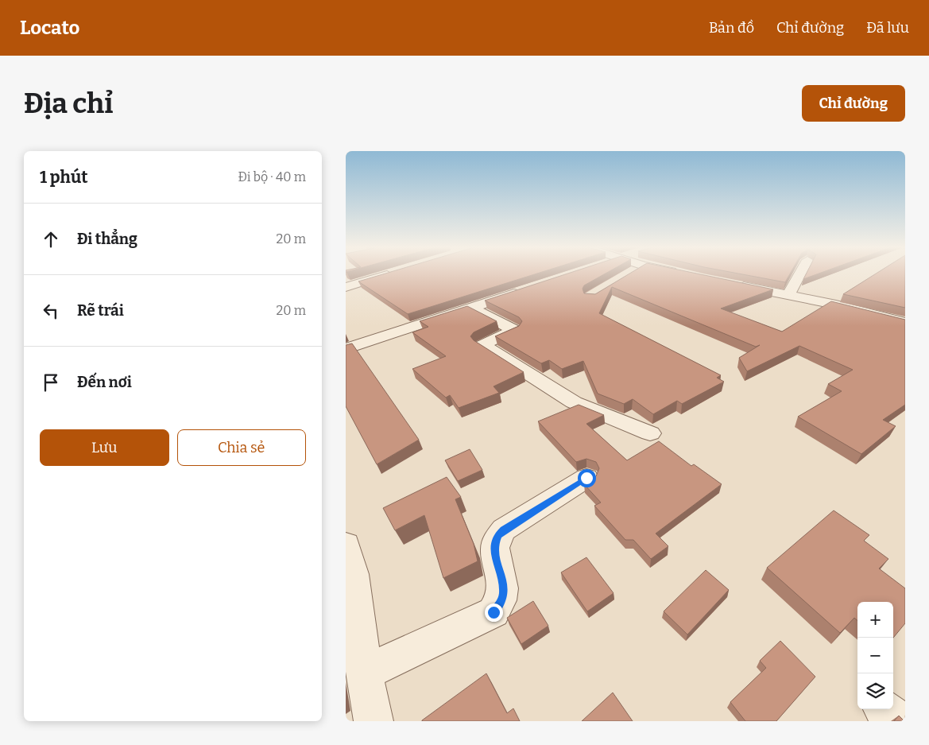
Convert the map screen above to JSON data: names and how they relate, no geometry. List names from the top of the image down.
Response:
{
  "page": {
    "header": "Locato",
    "nav": ["Bản đồ", "Chỉ đường", "Đã lưu"],
    "buttons": [
      "Chỉ đường",
      ["Lưu", "Chia sẻ"]
    ],
    "title": "Địa chỉ",
    "heading": ["1 phút", "Đi bộ · 40 m"],
    "list": [
      ["Đi thẳng", "20 m"],
      ["Rẽ trái", "20 m"],
      "Đến nơi"
    ],
    "map_buttons": ["+", "−"]
  }
}
